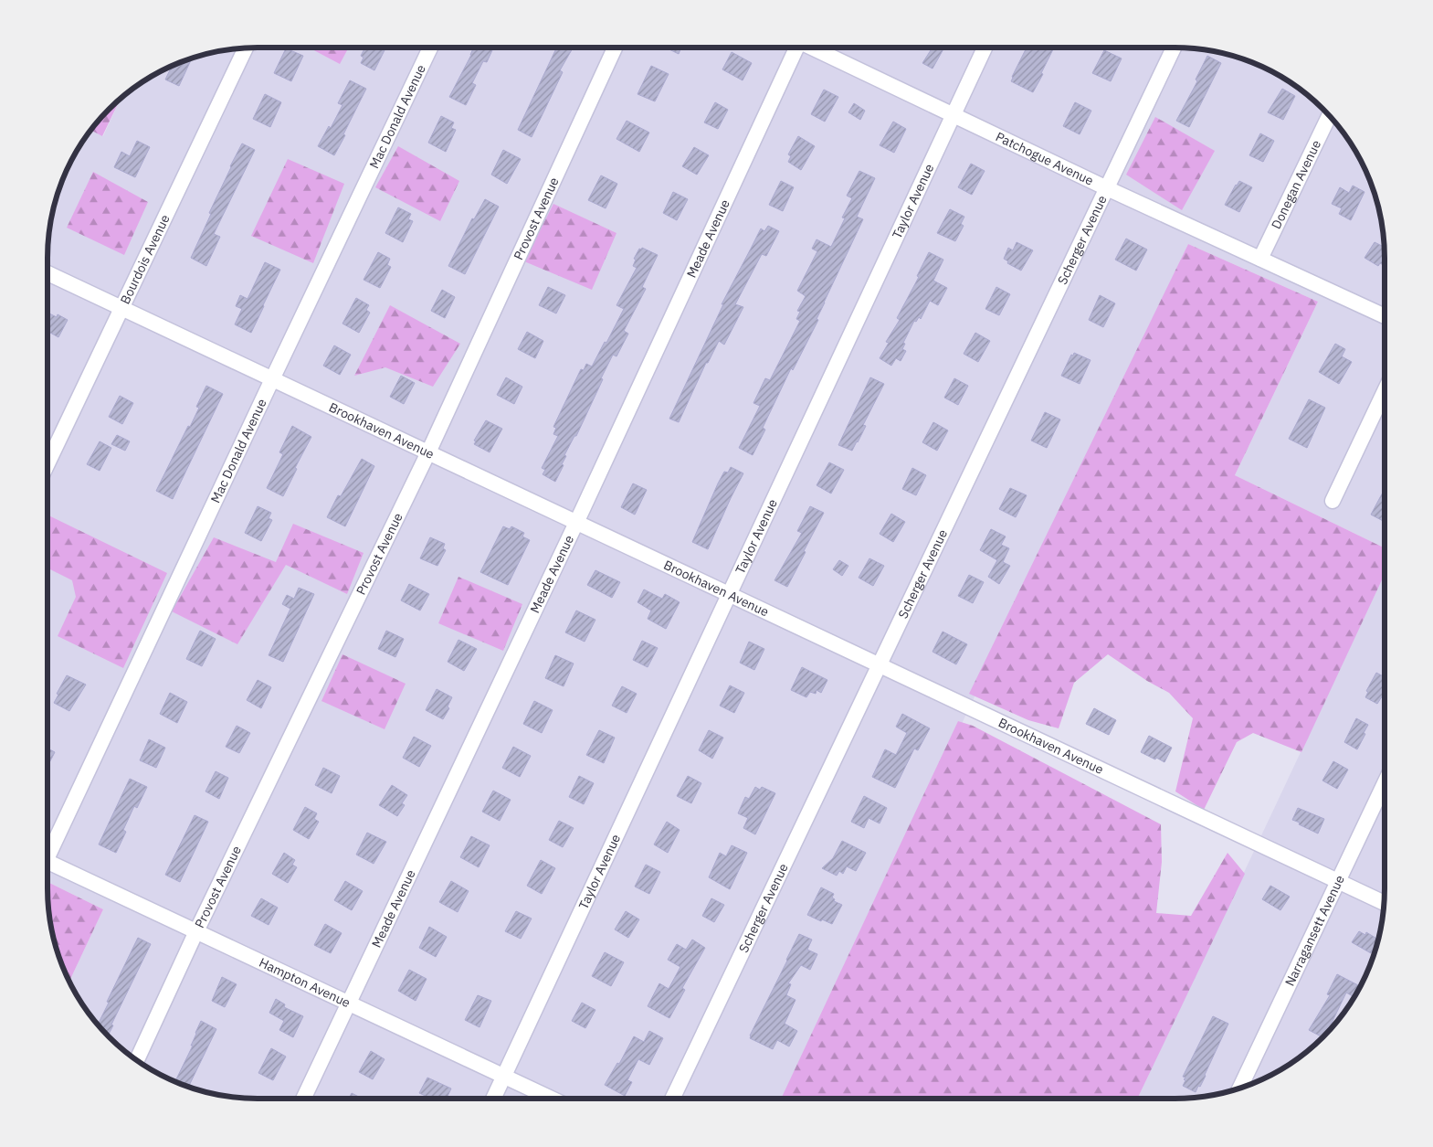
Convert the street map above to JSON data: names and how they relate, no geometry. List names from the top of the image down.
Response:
{
  "streets": {
    "street": [
      "Mac Donald Avenue",
      "Patchogue Avenue",
      "Donegan Avenue",
      "Taylor Avenue",
      "Provost Avenue",
      "Meade Avenue",
      "Scherger Avenue",
      "Bourdois Avenue",
      "Brookhaven Avenue",
      "Narragansett Avenue",
      "Hampton Avenue"
    ]
  },
  "crossings": [
    ["Mac Donald Avenue", "Brookhaven Avenue"],
    ["Patchogue Avenue", "Donegan Avenue"],
    ["Patchogue Avenue", "Taylor Avenue"],
    ["Patchogue Avenue", "Scherger Avenue"],
    ["Taylor Avenue", "Brookhaven Avenue"],
    ["Taylor Avenue", "Hampton Avenue"],
    ["Provost Avenue", "Brookhaven Avenue"],
    ["Provost Avenue", "Hampton Avenue"],
    ["Meade Avenue", "Brookhaven Avenue"],
    ["Meade Avenue", "Hampton Avenue"],
    ["Scherger Avenue", "Brookhaven Avenue"],
    ["Bourdois Avenue", "Brookhaven Avenue"],
    ["Brookhaven Avenue", "Narragansett Avenue"]
  ]
}
